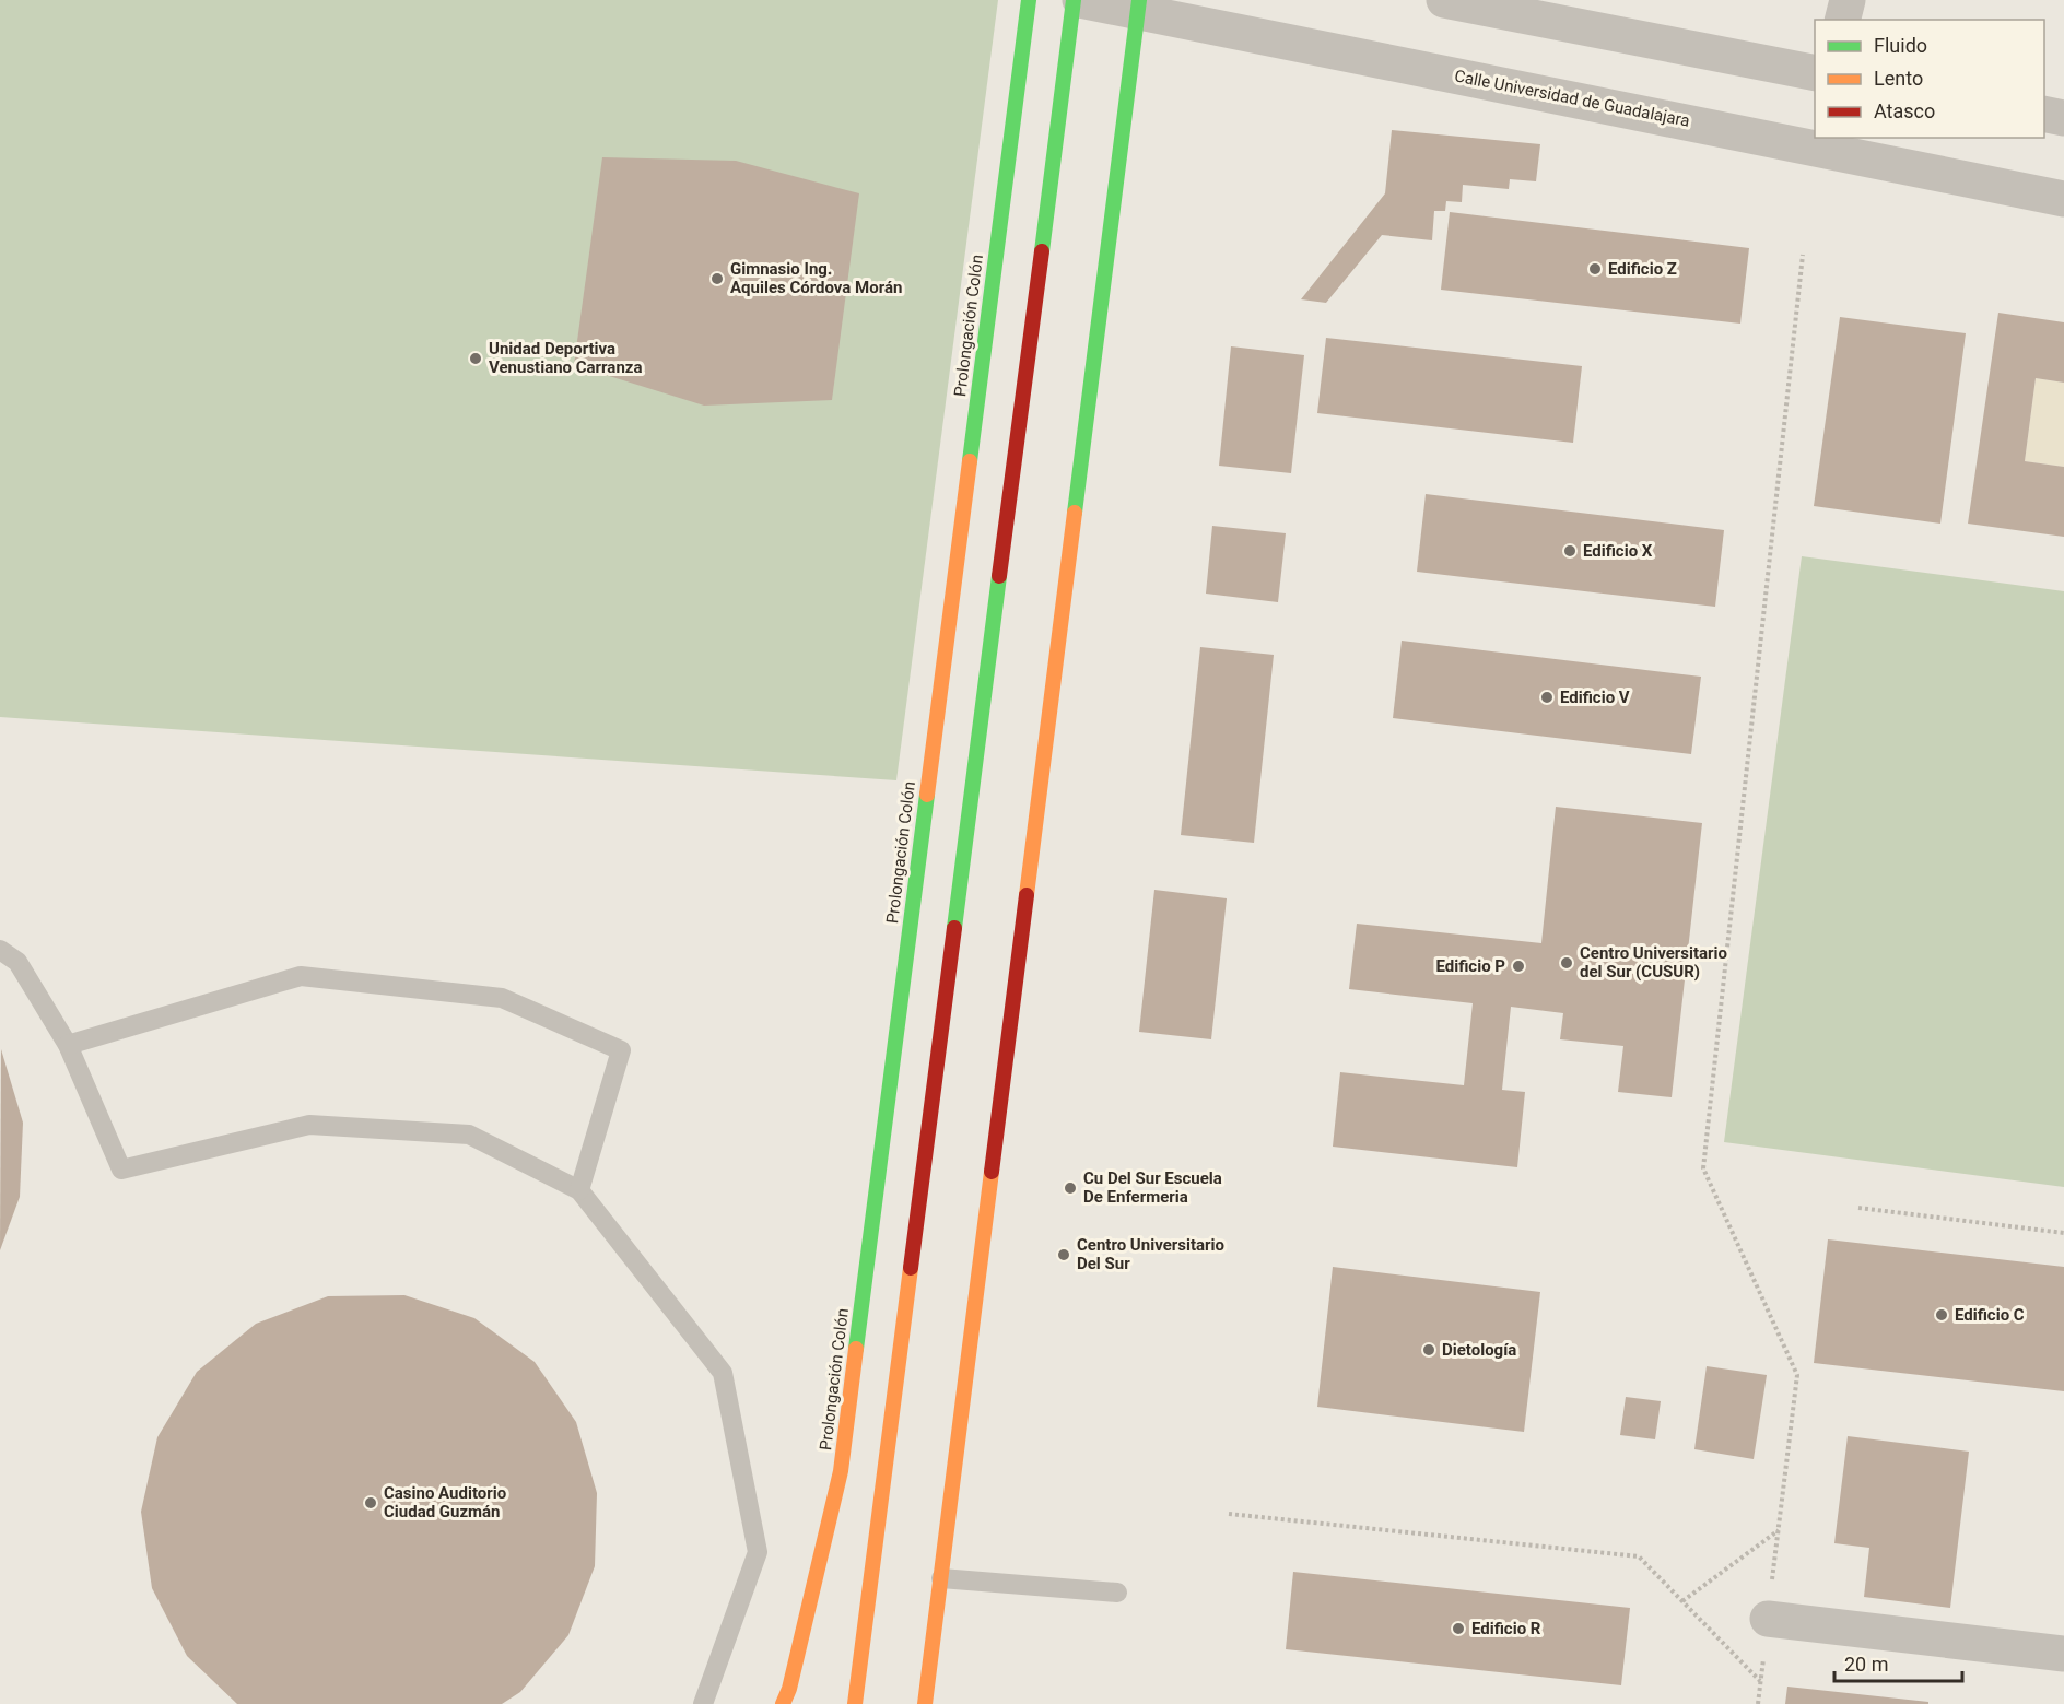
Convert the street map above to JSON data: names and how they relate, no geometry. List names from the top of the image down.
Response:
{
  "streets": {
    "main road": ["Prolongación Colón"],
    "street": ["Calle Universidad de Guadalajara"]
  },
  "places": [
    "Edificio Z",
    "Gimnasio Ing. Aquiles Córdova Morán",
    "Unidad Deportiva Venustiano Carranza",
    "Edificio X",
    "Edificio V",
    "Centro Universitario del Sur (CUSUR)",
    "Edificio P",
    "Cu Del Sur Escuela De Enfermeria",
    "Centro Universitario Del Sur",
    "Edificio C",
    "Dietología",
    "Casino Auditorio Ciudad Guzmán",
    "Edificio R"
  ],
  "legend": ["Fluido", "Lento", "Atasco"],
  "scale_bar": "20 m"
}
